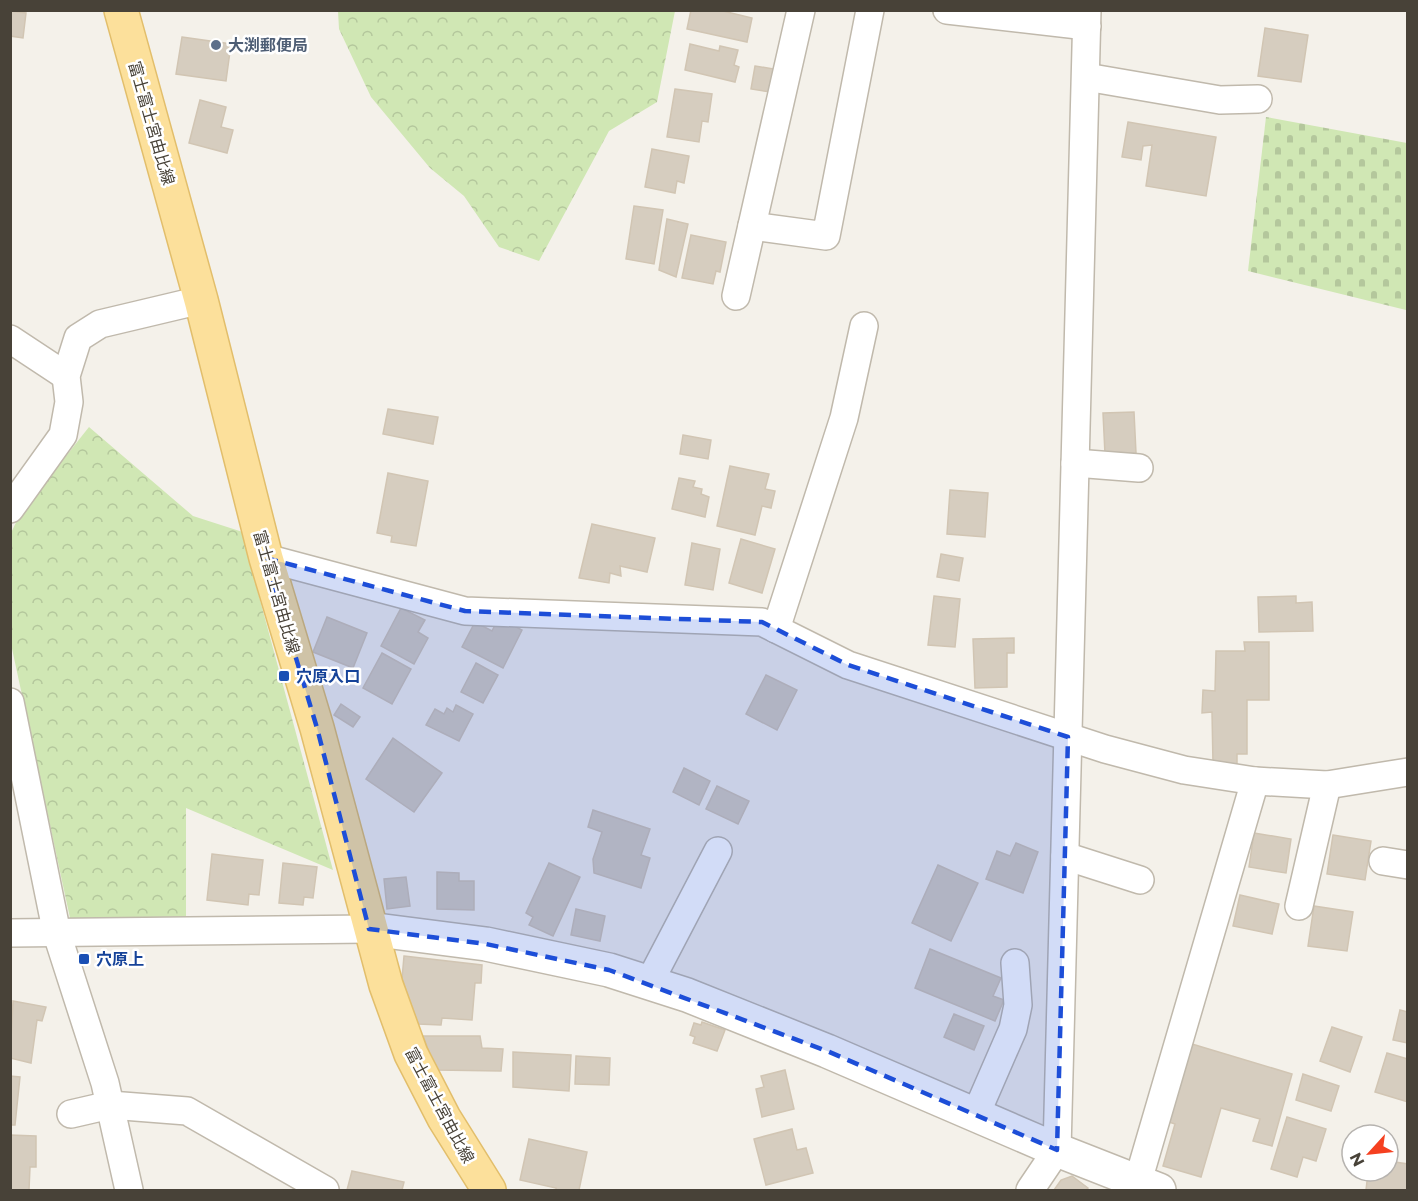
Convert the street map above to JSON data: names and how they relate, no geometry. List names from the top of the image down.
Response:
{
  "streets": {
    "main road": ["富士富士宮由比線"]
  },
  "places": {
    "other": ["大渕郵便局"],
    "transit": ["穴原入口", "穴原上"]
  },
  "north": "bottom left"
}
